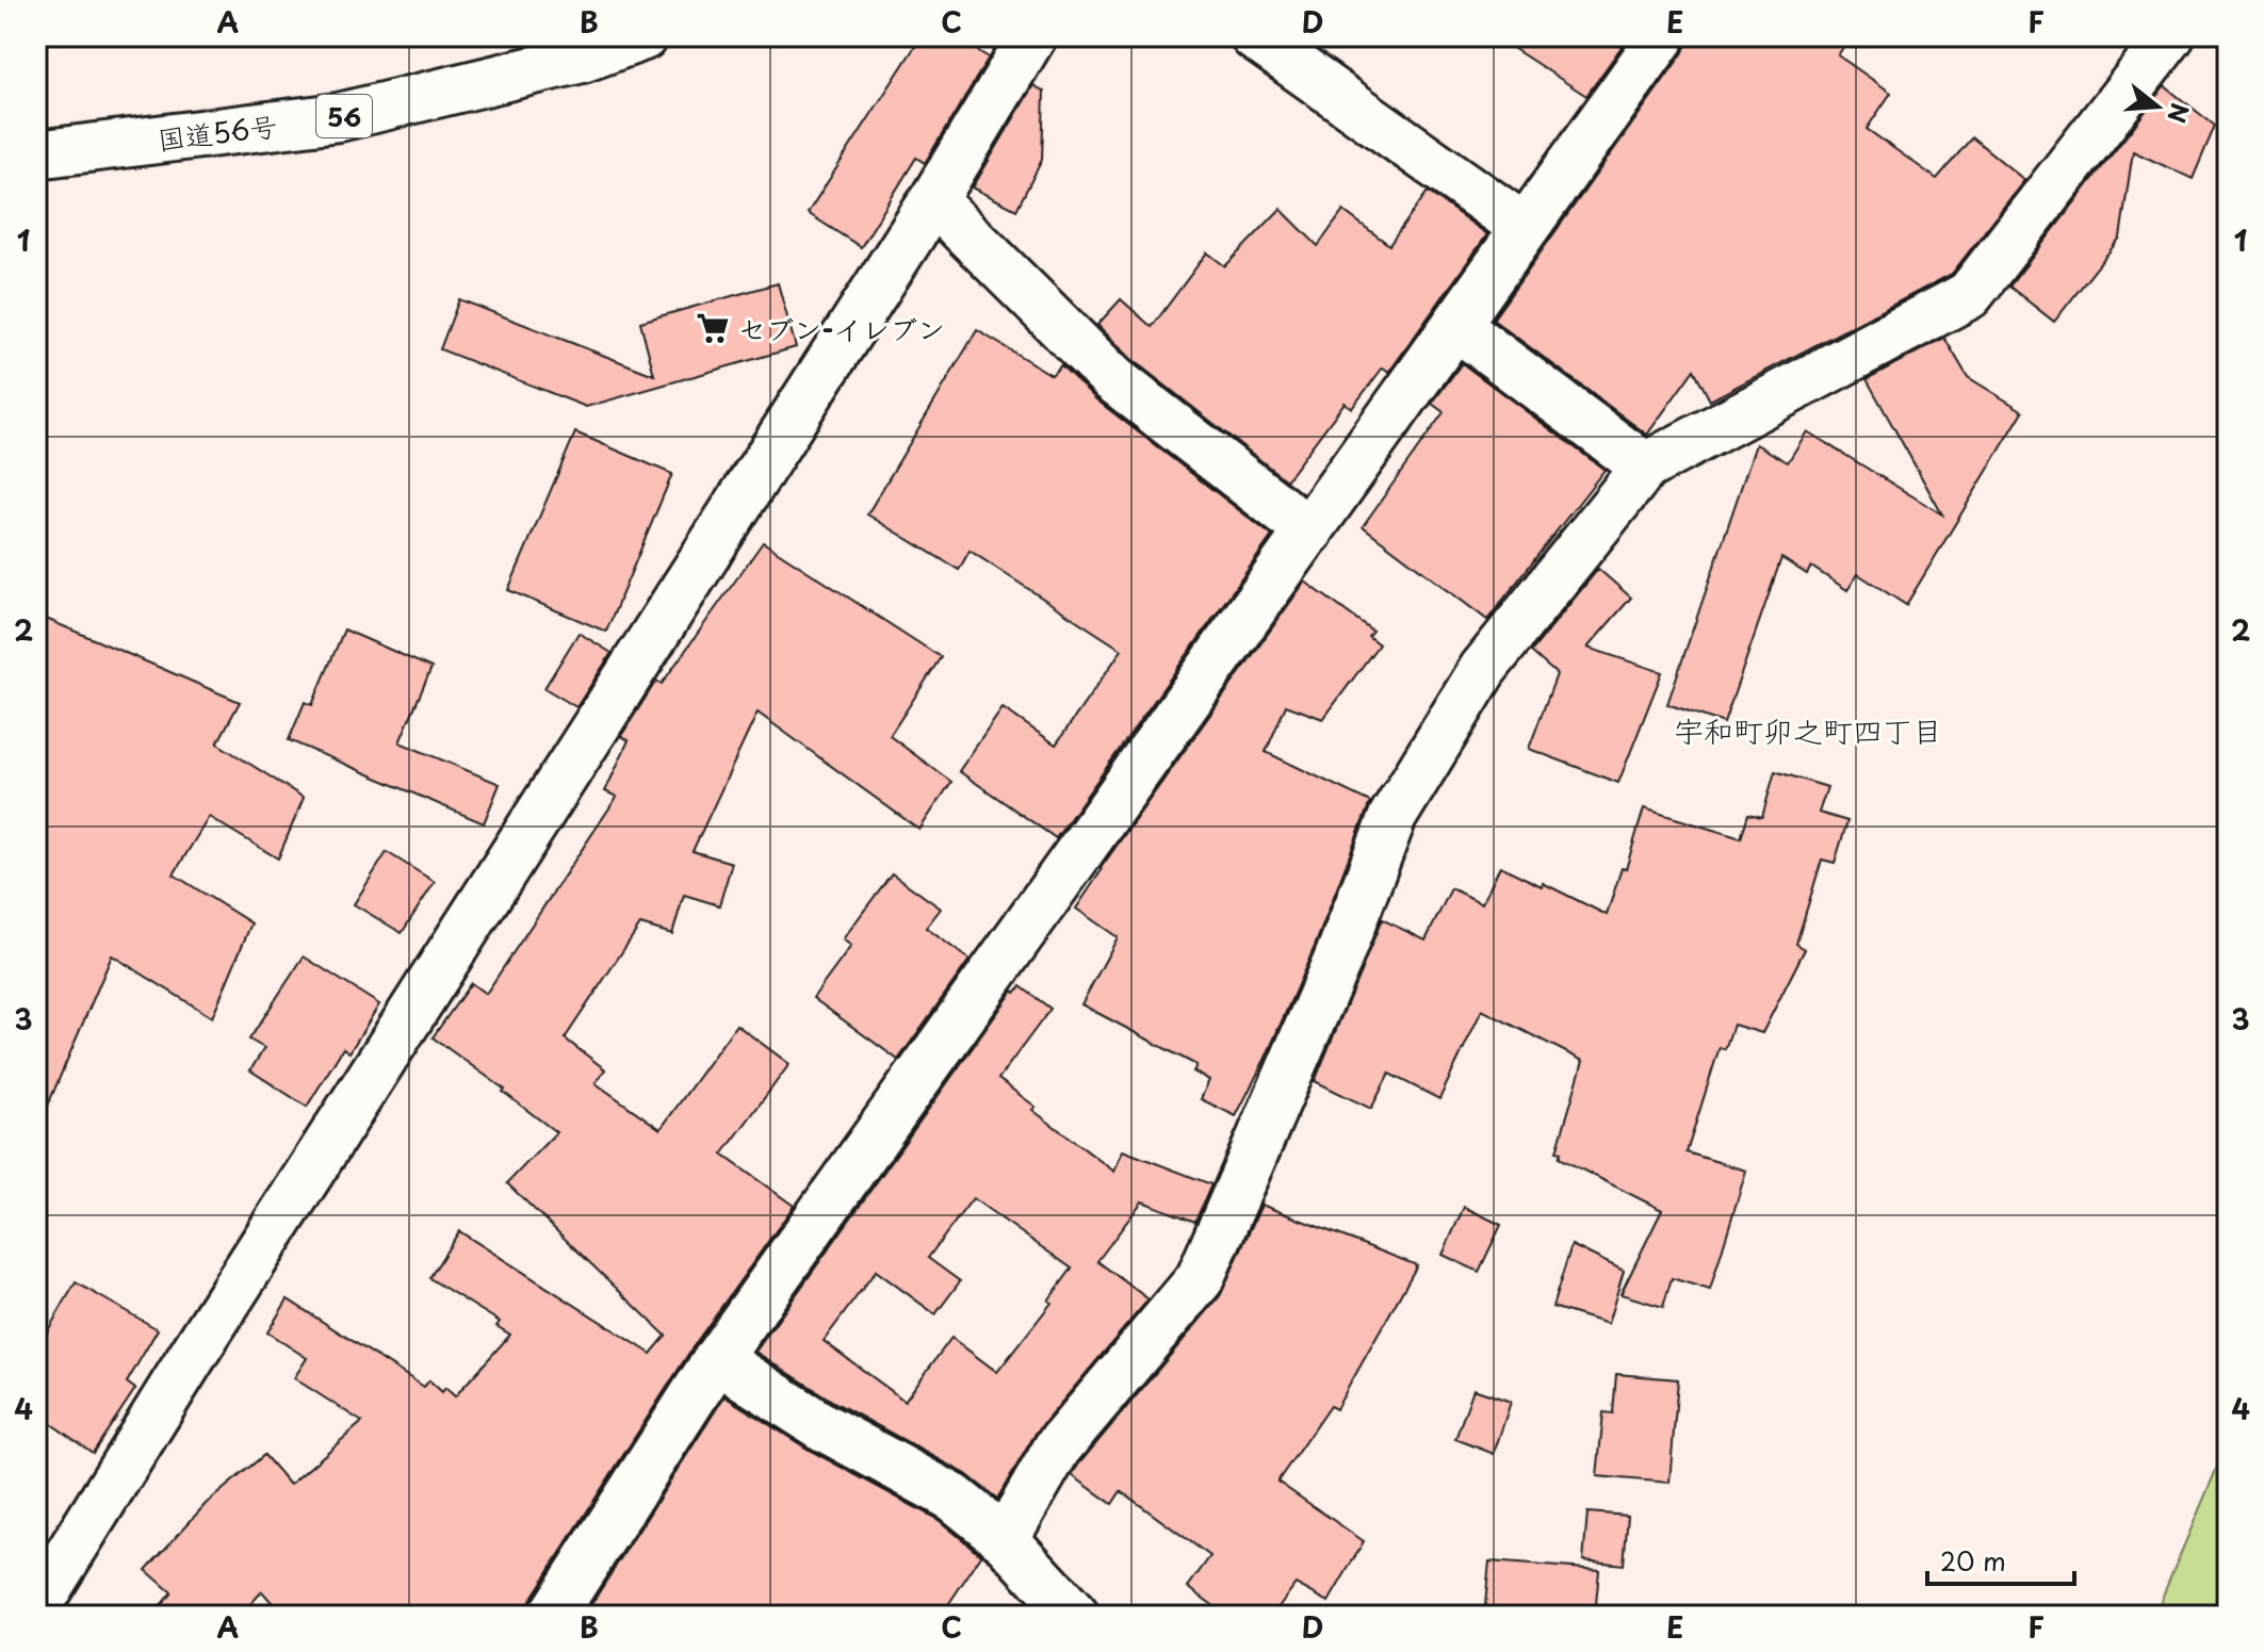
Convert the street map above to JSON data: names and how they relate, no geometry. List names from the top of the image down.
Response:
{
  "streets": {
    "main road": ["56", "国道56号"]
  },
  "districts": ["宇和町卯之町四丁目"],
  "places": {
    "supermarket": ["セブン-イレブン"]
  },
  "scale_bar": "20 m",
  "north": "right",
  "grid": {
    "columns": [
      "A",
      "B",
      "C",
      "D",
      "E",
      "F"
    ],
    "rows": [
      "1",
      "2",
      "3",
      "4"
    ]
  }
}
